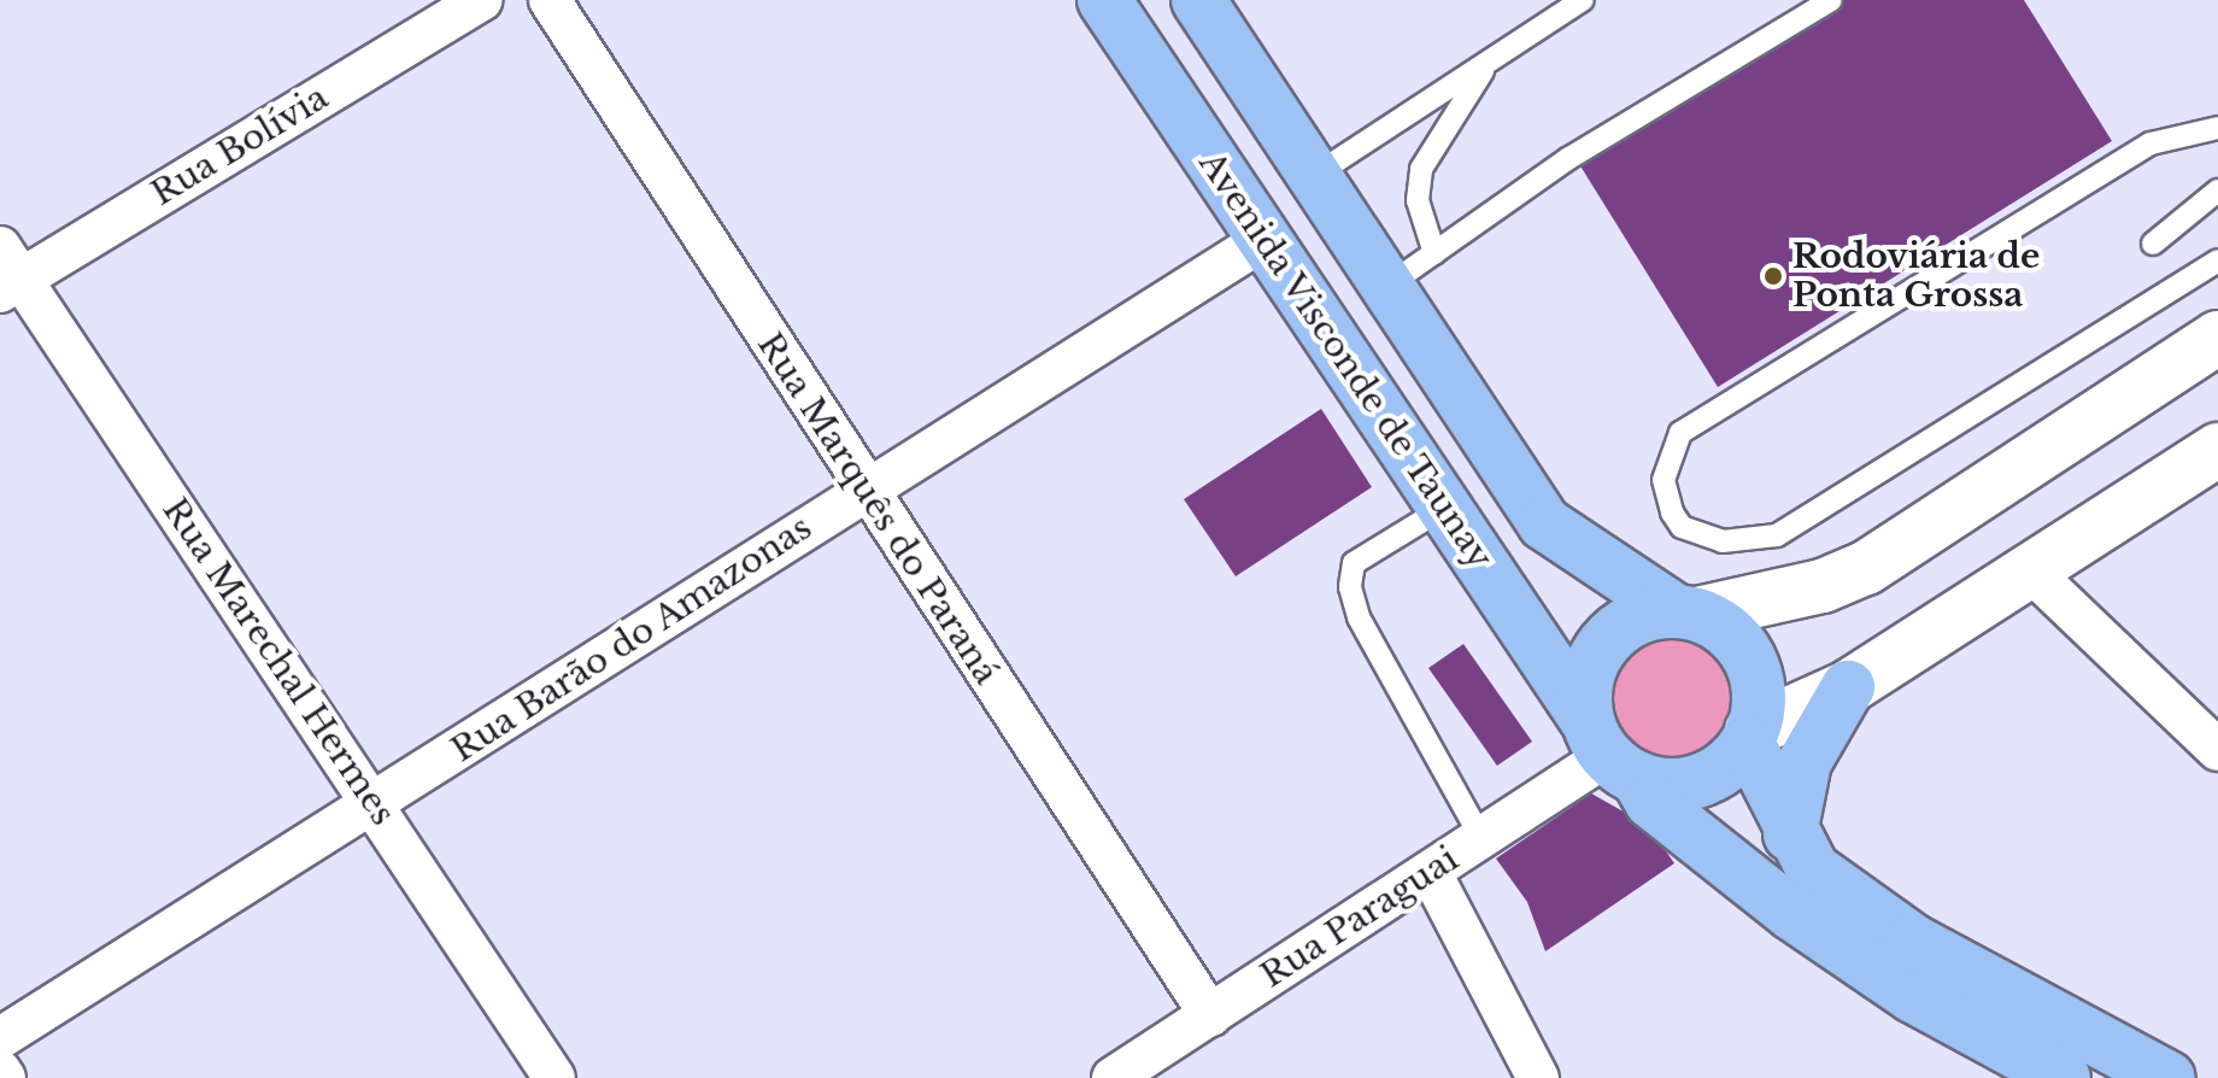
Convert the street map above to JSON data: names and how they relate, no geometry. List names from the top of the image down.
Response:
{
  "streets": {
    "main road": ["Avenida Visconde de Taunay"],
    "street": [
      "Rua Bolívia",
      "Rua Marquês do Paraná",
      "Rua Barão do Amazonas",
      "Rua Marechal Hermes",
      "Rua Paraguai"
    ]
  },
  "crossings": [
    ["Rua Bolívia", "Rua Marechal Hermes"],
    ["Avenida Visconde de Taunay", "Rua Barão do Amazonas"],
    ["Avenida Visconde de Taunay", "Rua Paraguai"],
    ["Rua Marquês do Paraná", "Rua Barão do Amazonas"],
    ["Rua Marquês do Paraná", "Rua Paraguai"],
    ["Rua Barão do Amazonas", "Rua Marechal Hermes"]
  ],
  "places": ["Rodoviária de Ponta Grossa"]
}
